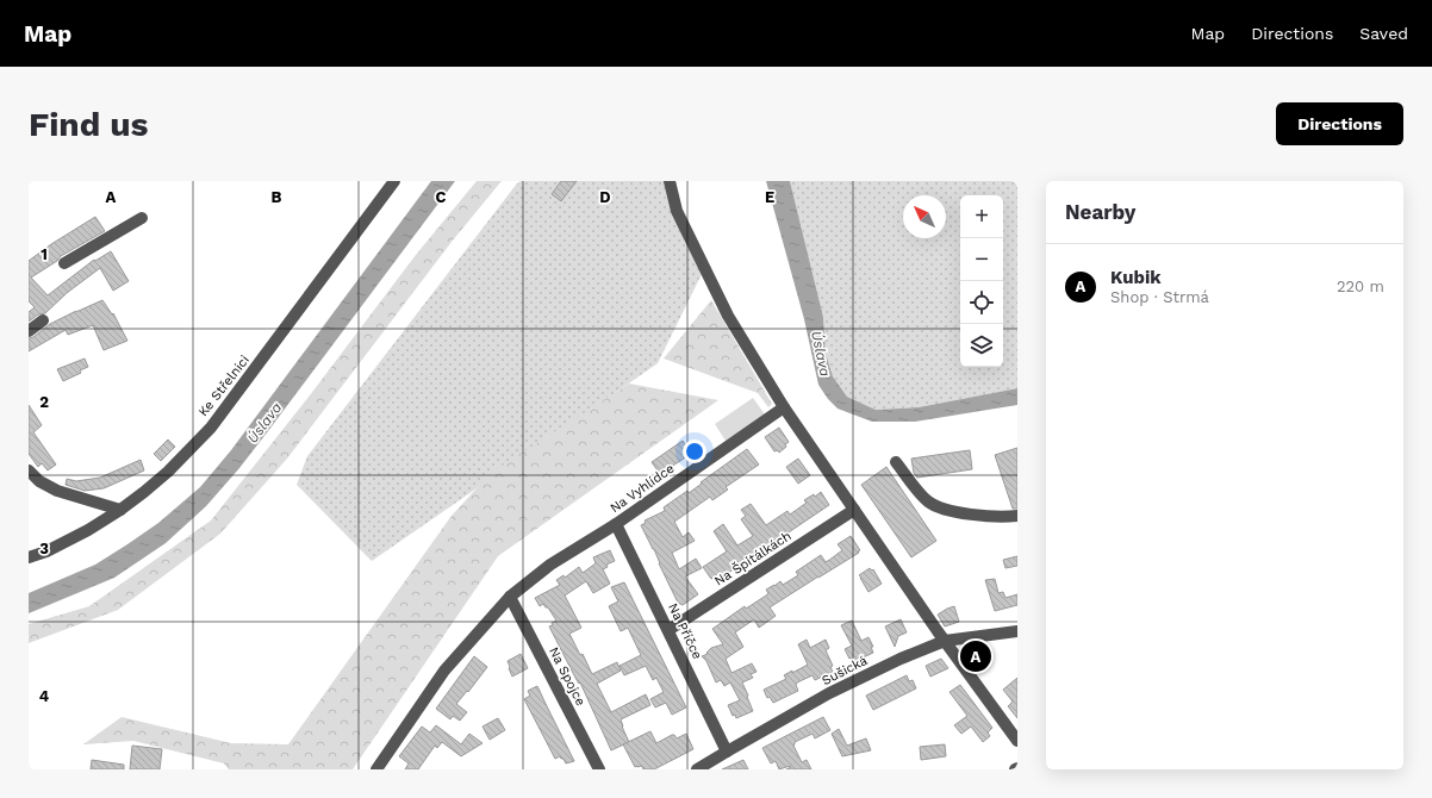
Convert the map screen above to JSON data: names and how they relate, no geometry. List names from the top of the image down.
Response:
{
  "streets": {
    "street": [
      "Ke Střelnici",
      "Na Vyhlídce",
      "Na Špitálkách",
      "Na Příčce",
      "Sušická",
      "Na Spojce"
    ]
  },
  "crossings": [
    ["Na Vyhlídce", "Na Příčce"],
    ["Na Vyhlídce", "Na Spojce"],
    ["Na Špitálkách", "Na Příčce"],
    ["Na Příčce", "Sušická"]
  ],
  "water": ["Úslava"],
  "north": "top left",
  "page": {
    "header": "Map",
    "nav": ["Map", "Directions", "Saved"],
    "buttons": "Directions",
    "title": "Find us",
    "heading": "Nearby",
    "map_buttons": ["+", "−"],
    "list": [
      {
        "mark": "A",
        "name": "Kubik",
        "note": "Shop · Strmá",
        "value": "220 m"
      }
    ],
    "pins": "A"
  },
  "grid": {
    "columns": [
      "A",
      "B",
      "C",
      "D",
      "E"
    ],
    "rows": [
      "1",
      "2",
      "3",
      "4"
    ]
  }
}
